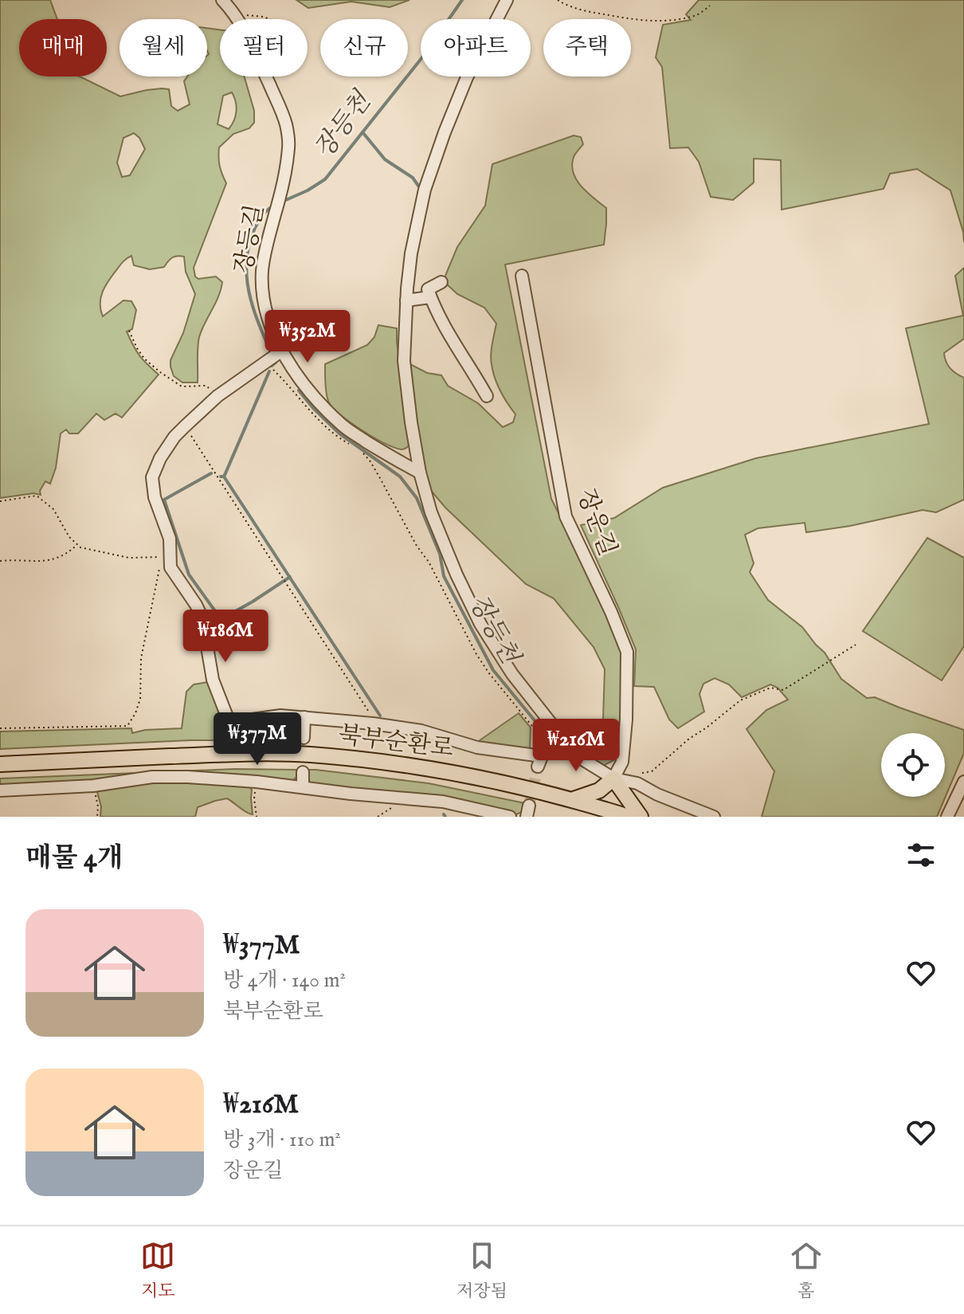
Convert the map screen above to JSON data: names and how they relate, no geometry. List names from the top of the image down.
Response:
{
  "streets": {
    "main road": ["북부순환로"],
    "street": ["장등길", "장운길"]
  },
  "water": ["장등천"],
  "page": {
    "chip": [
      "매매",
      "월세",
      "필터",
      "신규",
      "아파트",
      "주택"
    ],
    "price": [
      "₩352M",
      "₩186M",
      "₩377M",
      "₩216M"
    ],
    "heading": "매물 4개",
    "list": [
      {
        "name": "₩377M",
        "note": "방 4개 · 140 m² · 북부순환로"
      },
      {
        "name": "₩216M",
        "note": "방 3개 · 110 m² · 장운길"
      }
    ],
    "tabs": ["지도", "저장됨", "홈"]
  }
}
